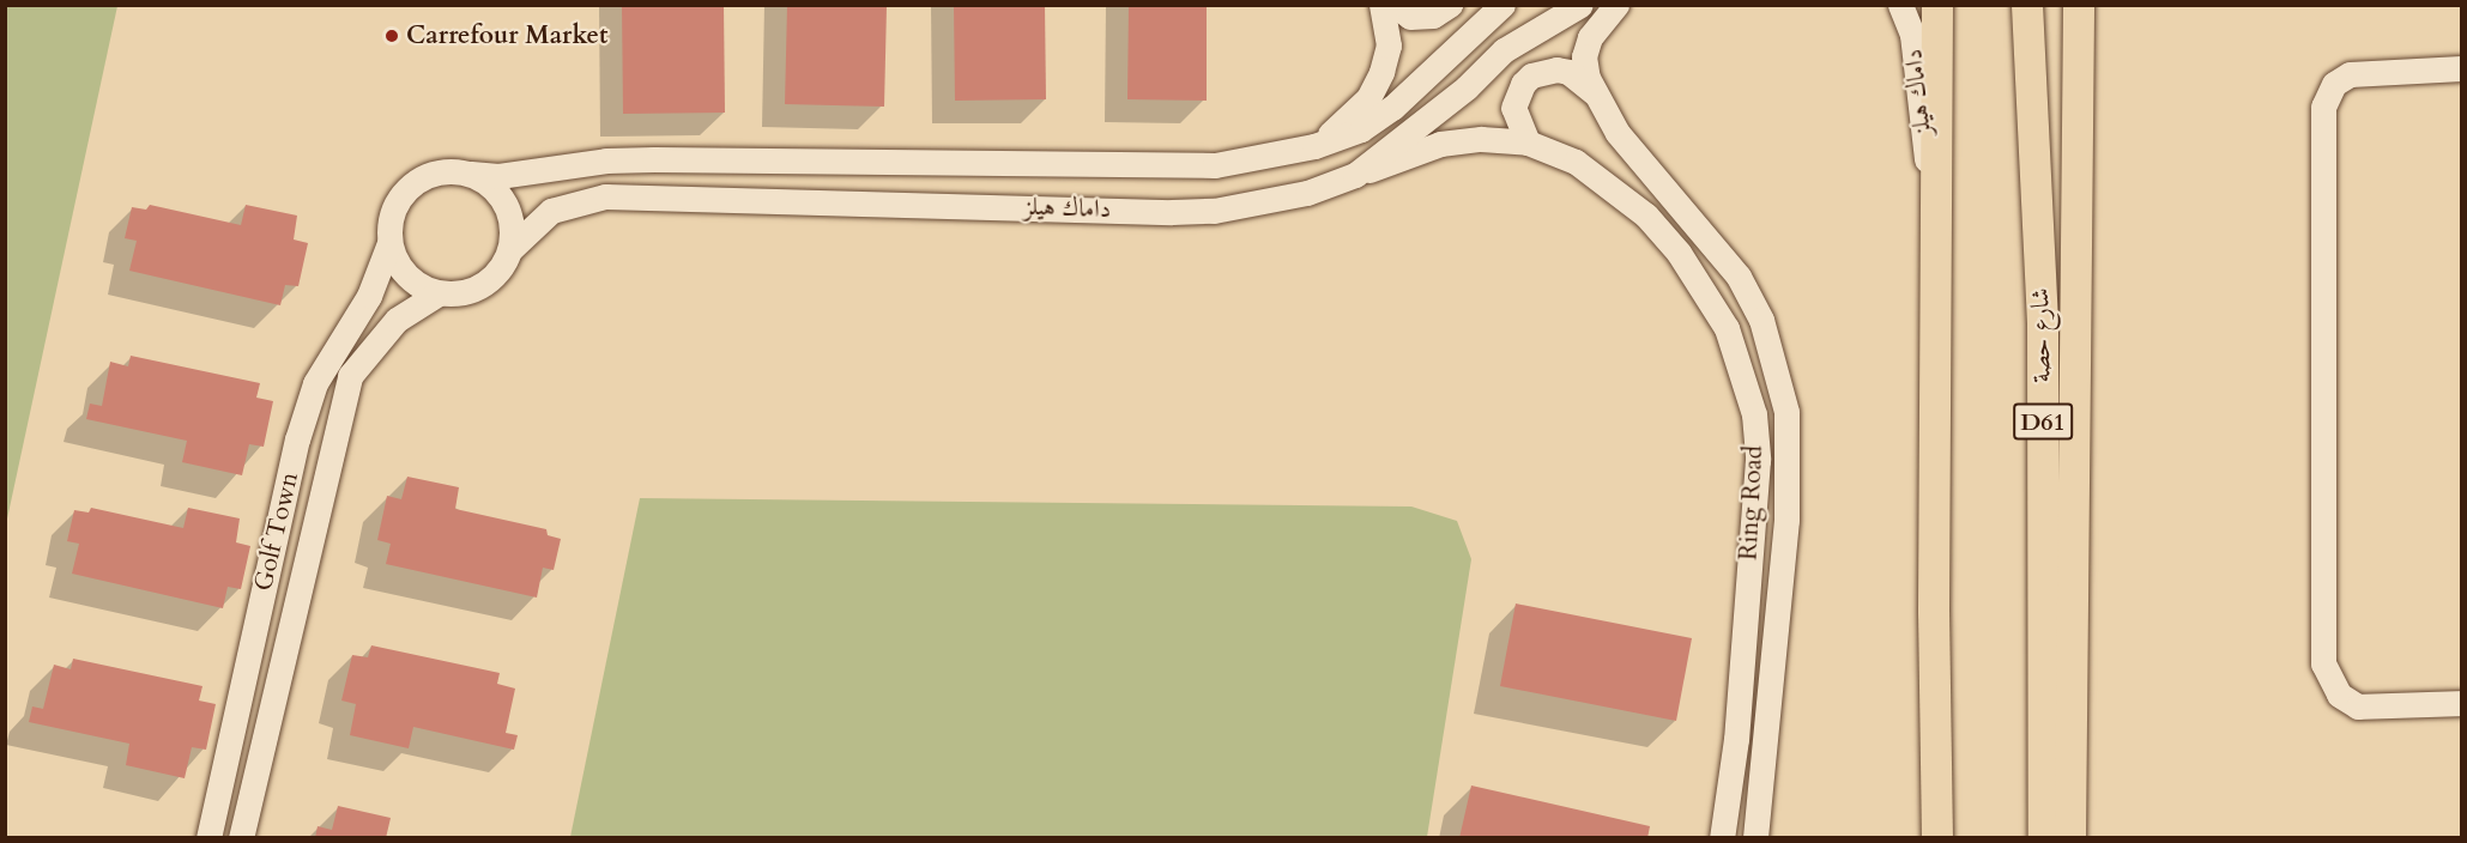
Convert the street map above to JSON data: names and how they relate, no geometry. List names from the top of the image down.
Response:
{
  "streets": {
    "main road": ["شارع حصة", "D61"],
    "street": ["داماك هيلز", "Ring Road", "Golf Town"]
  },
  "crossings": [
    ["داماك هيلز", "Ring Road"],
    ["داماك هيلز", "Golf Town"]
  ],
  "places": ["Carrefour Market"]
}
